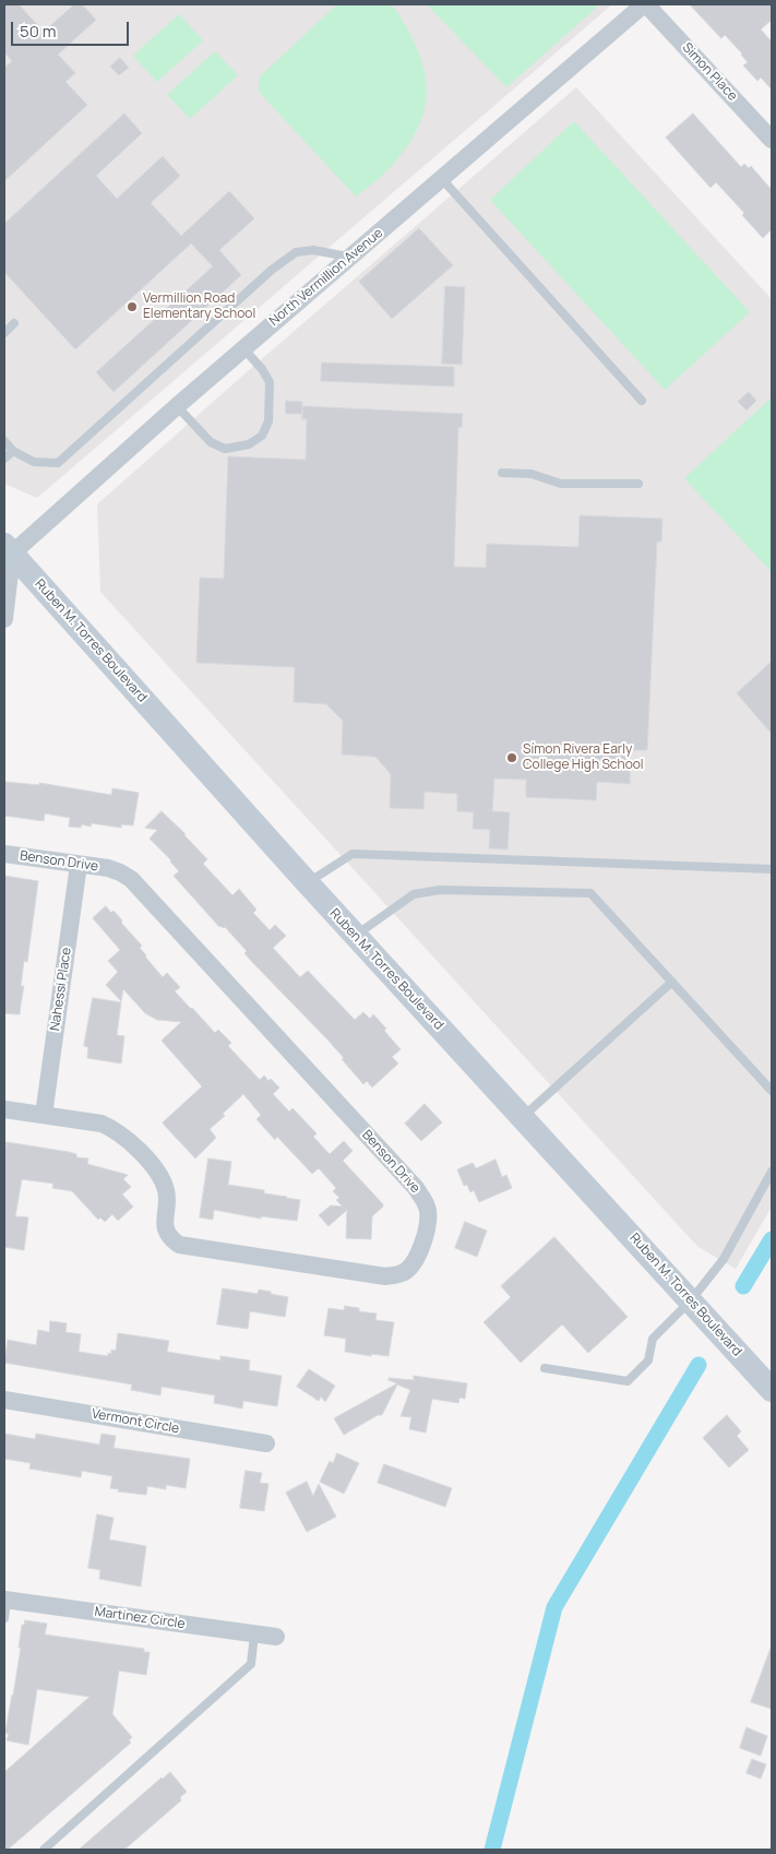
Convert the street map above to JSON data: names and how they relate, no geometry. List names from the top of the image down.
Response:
{
  "streets": {
    "main road": ["Ruben M. Torres Boulevard"],
    "street": [
      "Simon Place",
      "North Vermillion Avenue",
      "Benson Drive",
      "Nahessi Place",
      "Vermont Circle",
      "Martinez Circle"
    ]
  },
  "crossings": [
    ["Simon Place", "North Vermillion Avenue"],
    ["North Vermillion Avenue", "Ruben M. Torres Boulevard"],
    ["Benson Drive", "Nahessi Place"]
  ],
  "places": ["Vermillion Road Elementary School", "Símon Rivera Early College High School"],
  "scale_bar": "50 m"
}
